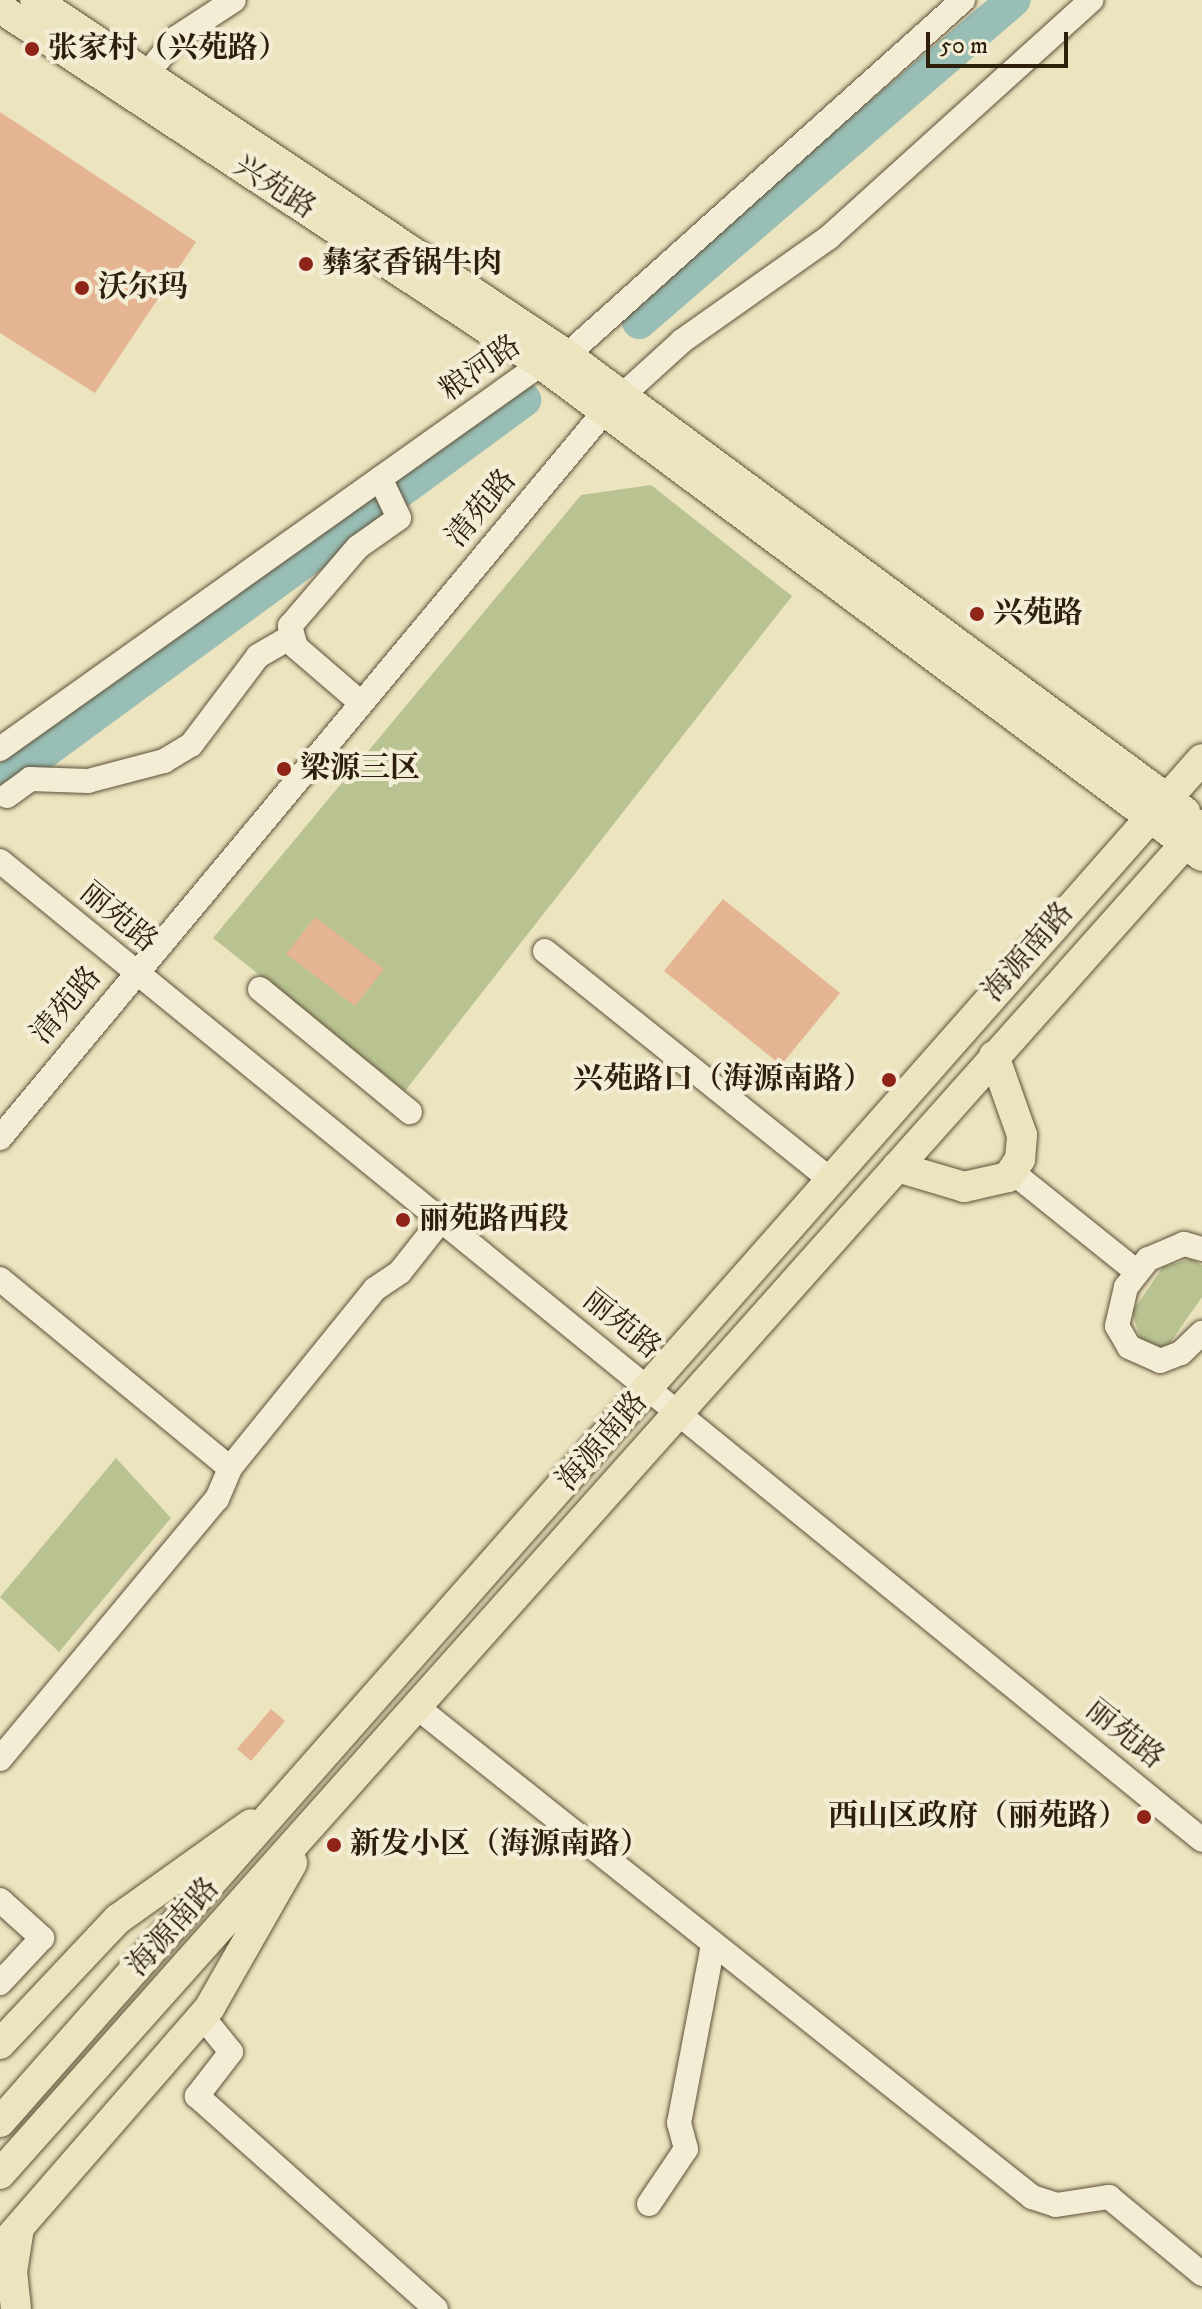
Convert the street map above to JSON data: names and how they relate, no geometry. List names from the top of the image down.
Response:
{
  "streets": {
    "main road": ["兴苑路", "海源南路"],
    "street": ["粮河路", "清苑路", "丽苑路"]
  },
  "crossings": [
    ["兴苑路", "粮河路"],
    ["兴苑路", "清苑路"],
    ["兴苑路", "海源南路"],
    ["清苑路", "丽苑路"],
    ["丽苑路", "海源南路"]
  ],
  "places": [
    "张家村（兴苑路）",
    "彝家香锅牛肉",
    "沃尔玛",
    "兴苑路",
    "梁源三区",
    "兴苑路口（海源南路）",
    "丽苑路西段",
    "西山区政府（丽苑路）",
    "新发小区（海源南路）"
  ],
  "scale_bar": "50 m"
}
